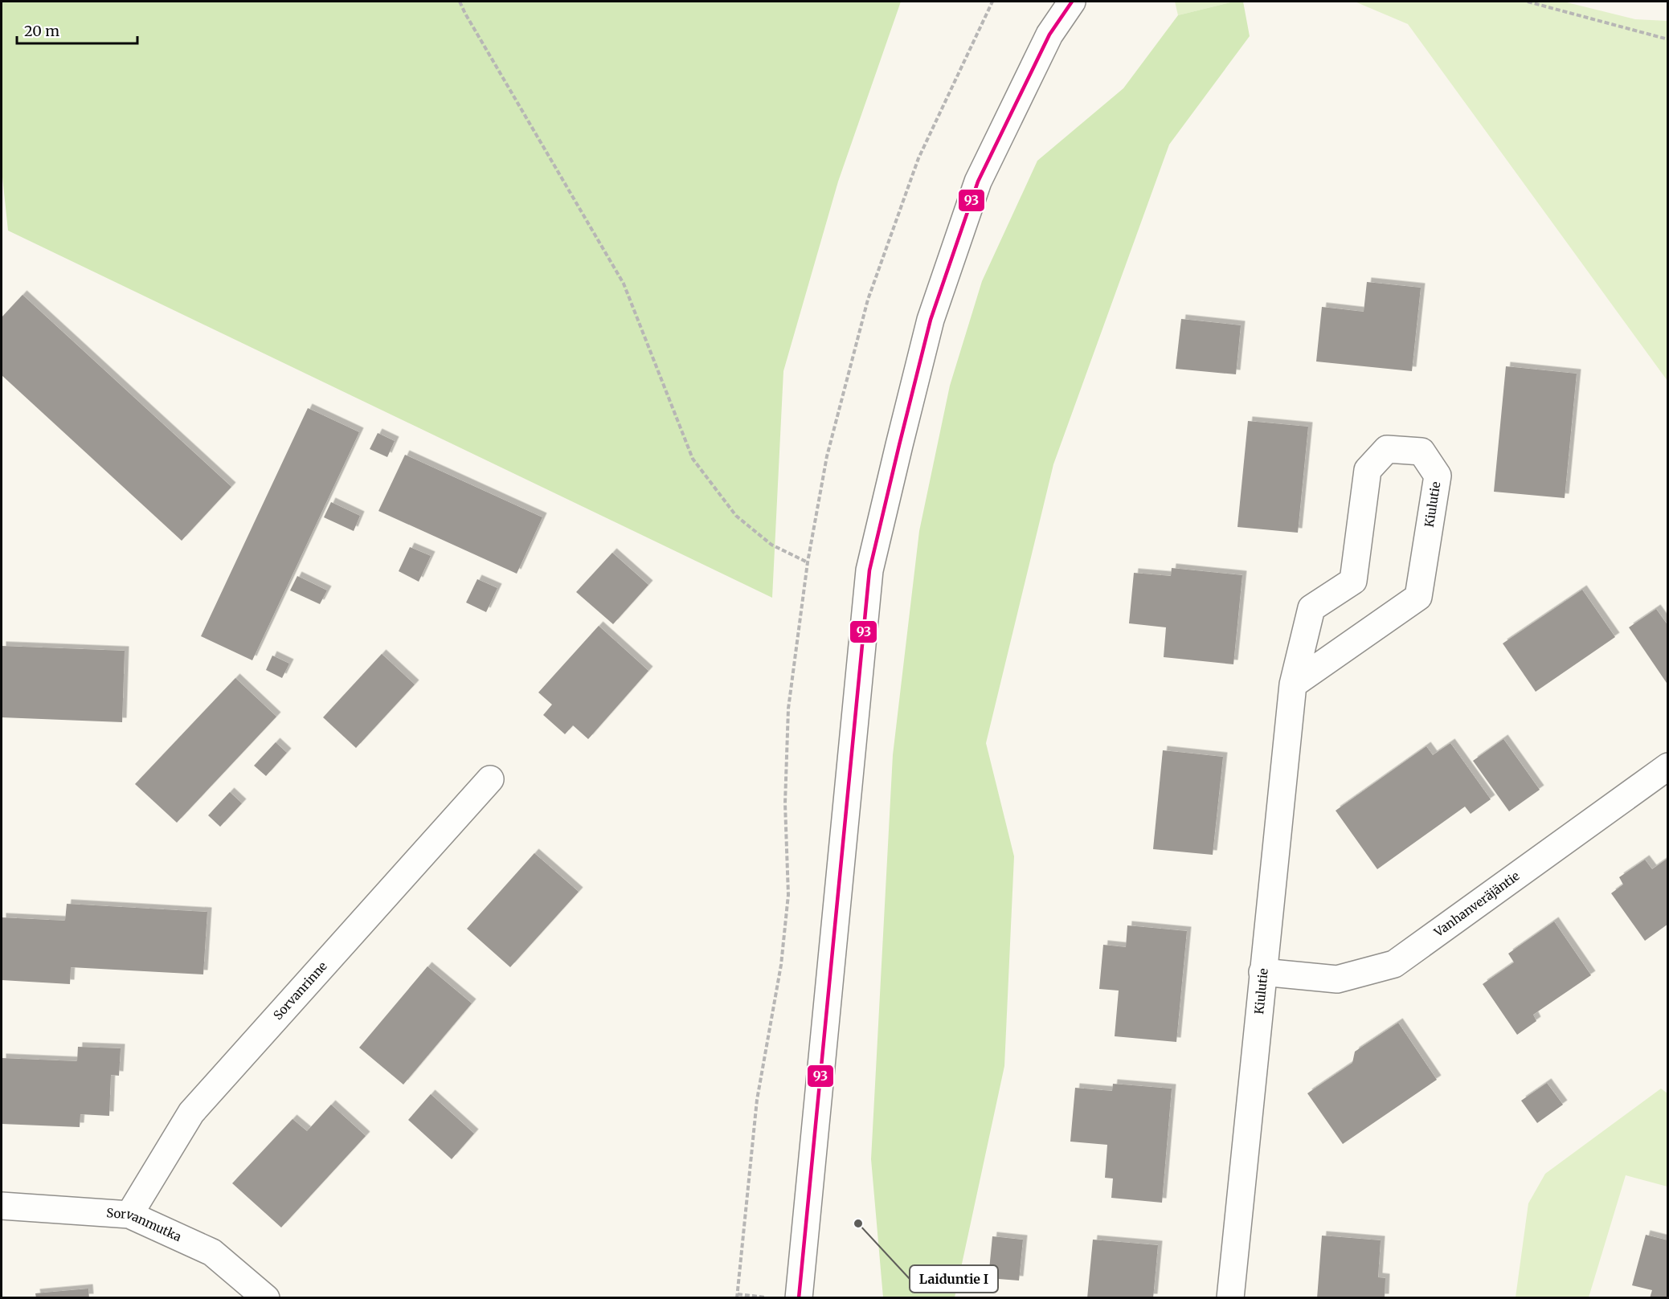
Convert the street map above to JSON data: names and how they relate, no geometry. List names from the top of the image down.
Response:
{
  "streets": {
    "street": [
      "Kiulutie",
      "Vanhanveräjäntie",
      "Sorvanrinne",
      "Sorvanmutka"
    ]
  },
  "crossings": [
    ["Kiulutie", "Vanhanveräjäntie"],
    ["Sorvanrinne", "Sorvanmutka"]
  ],
  "places": ["Laiduntie I"],
  "lines": ["transit line 93"],
  "scale_bar": "20 m"
}
